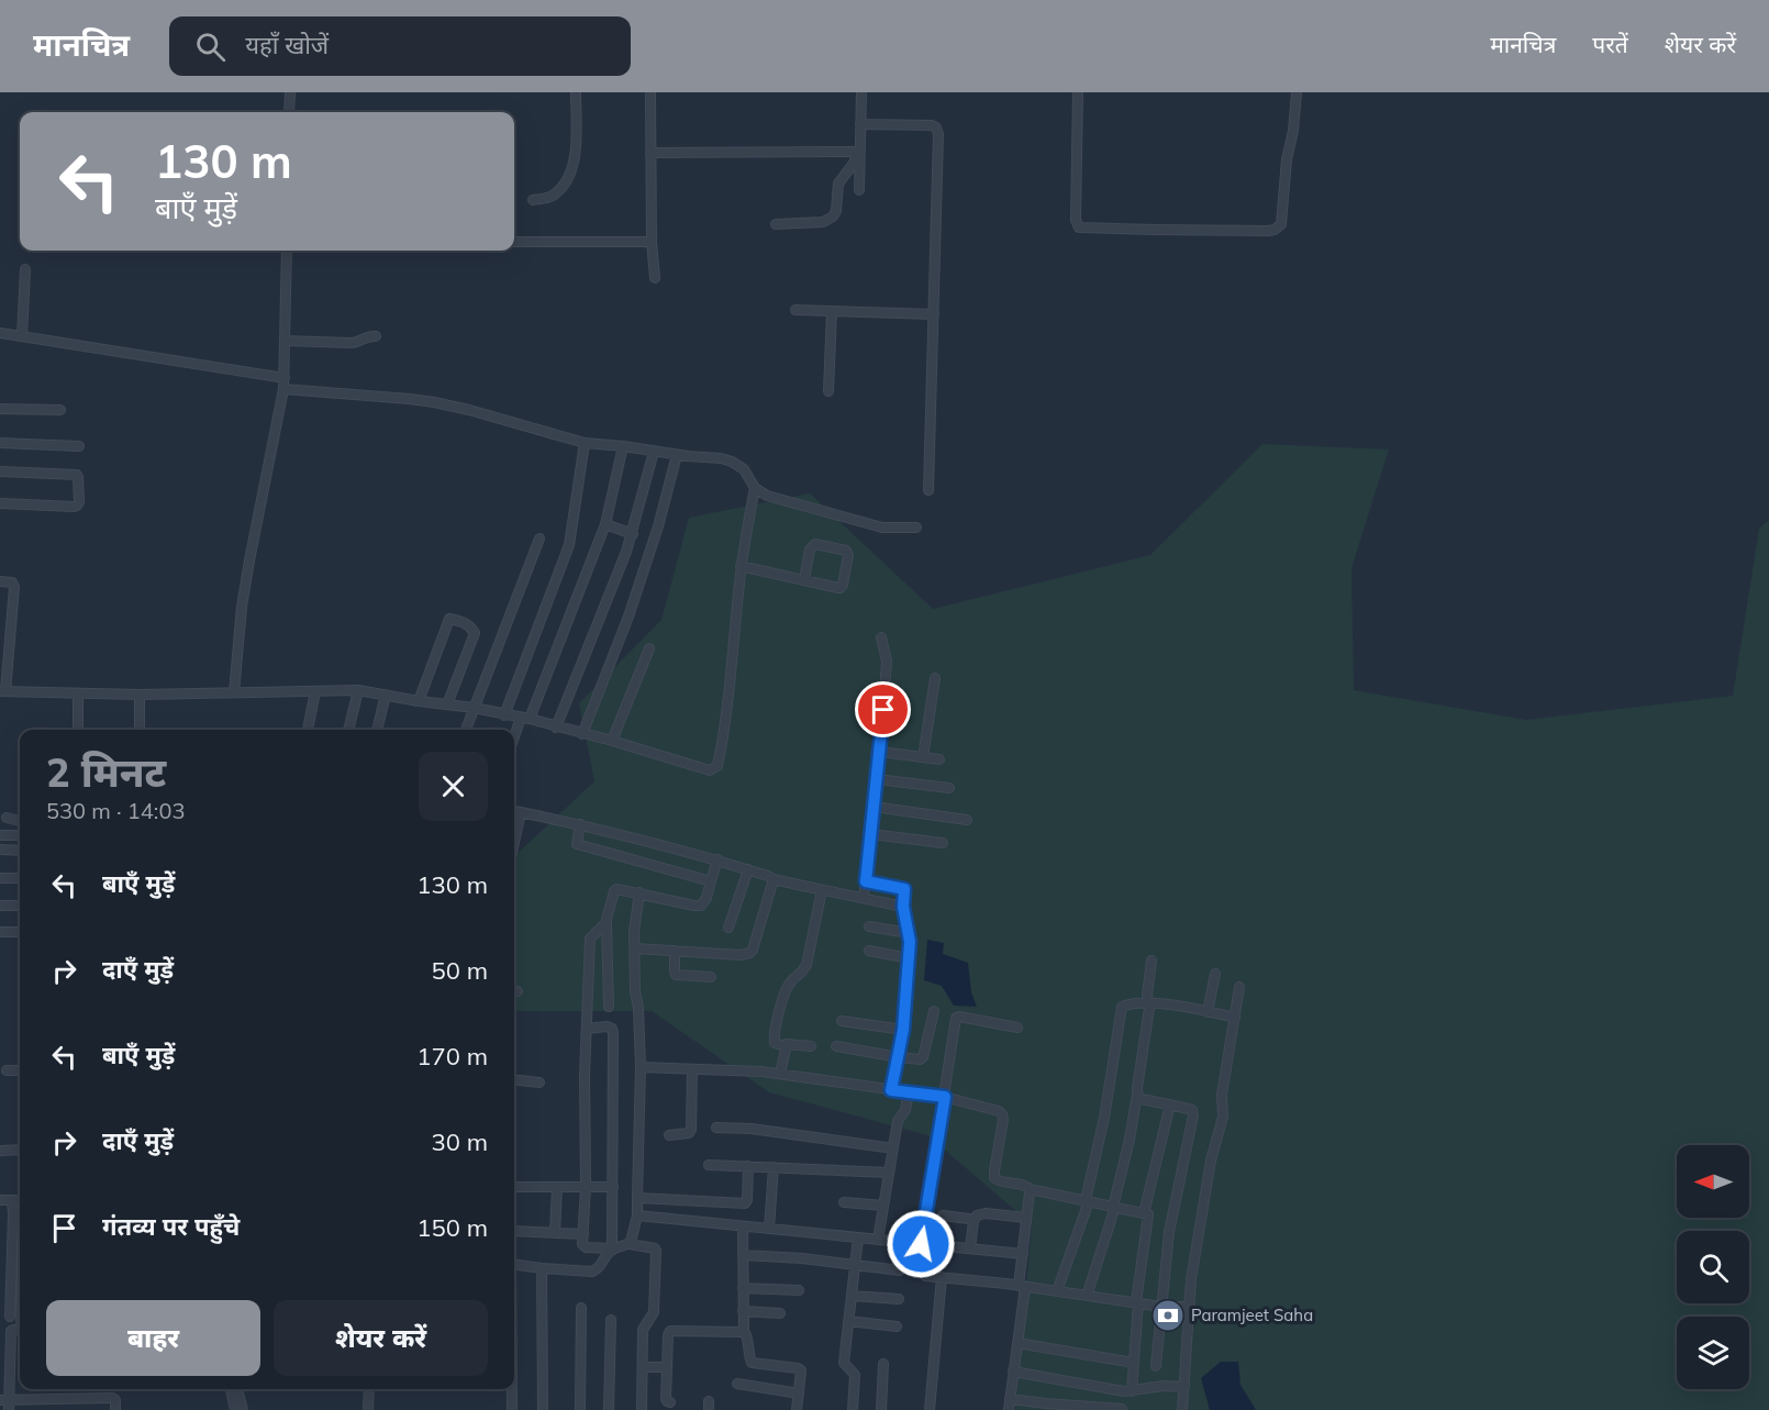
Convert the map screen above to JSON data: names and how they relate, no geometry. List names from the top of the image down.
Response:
{
  "places": {
    "bank": ["Paramjeet Saha"]
  },
  "north": "left",
  "page": {
    "header": "मानचित्र",
    "search": "यहाँ खोजें",
    "nav": ["मानचित्र", "परतें", "शेयर करें"],
    "turn": ["130 m", "बाएँ मुड़ें"],
    "heading": ["2 मिनट", "530 m · 14:03"],
    "list": [
      {
        "name": "बाएँ मुड़ें",
        "value": "130 m"
      },
      {
        "name": "दाएँ मुड़ें",
        "value": "50 m"
      },
      {
        "name": "बाएँ मुड़ें",
        "value": "170 m"
      },
      {
        "name": "दाएँ मुड़ें",
        "value": "30 m"
      },
      {
        "name": "गंतव्य पर पहुँचे",
        "value": "150 m"
      }
    ],
    "buttons": ["बाहर", "शेयर करें"]
  }
}
